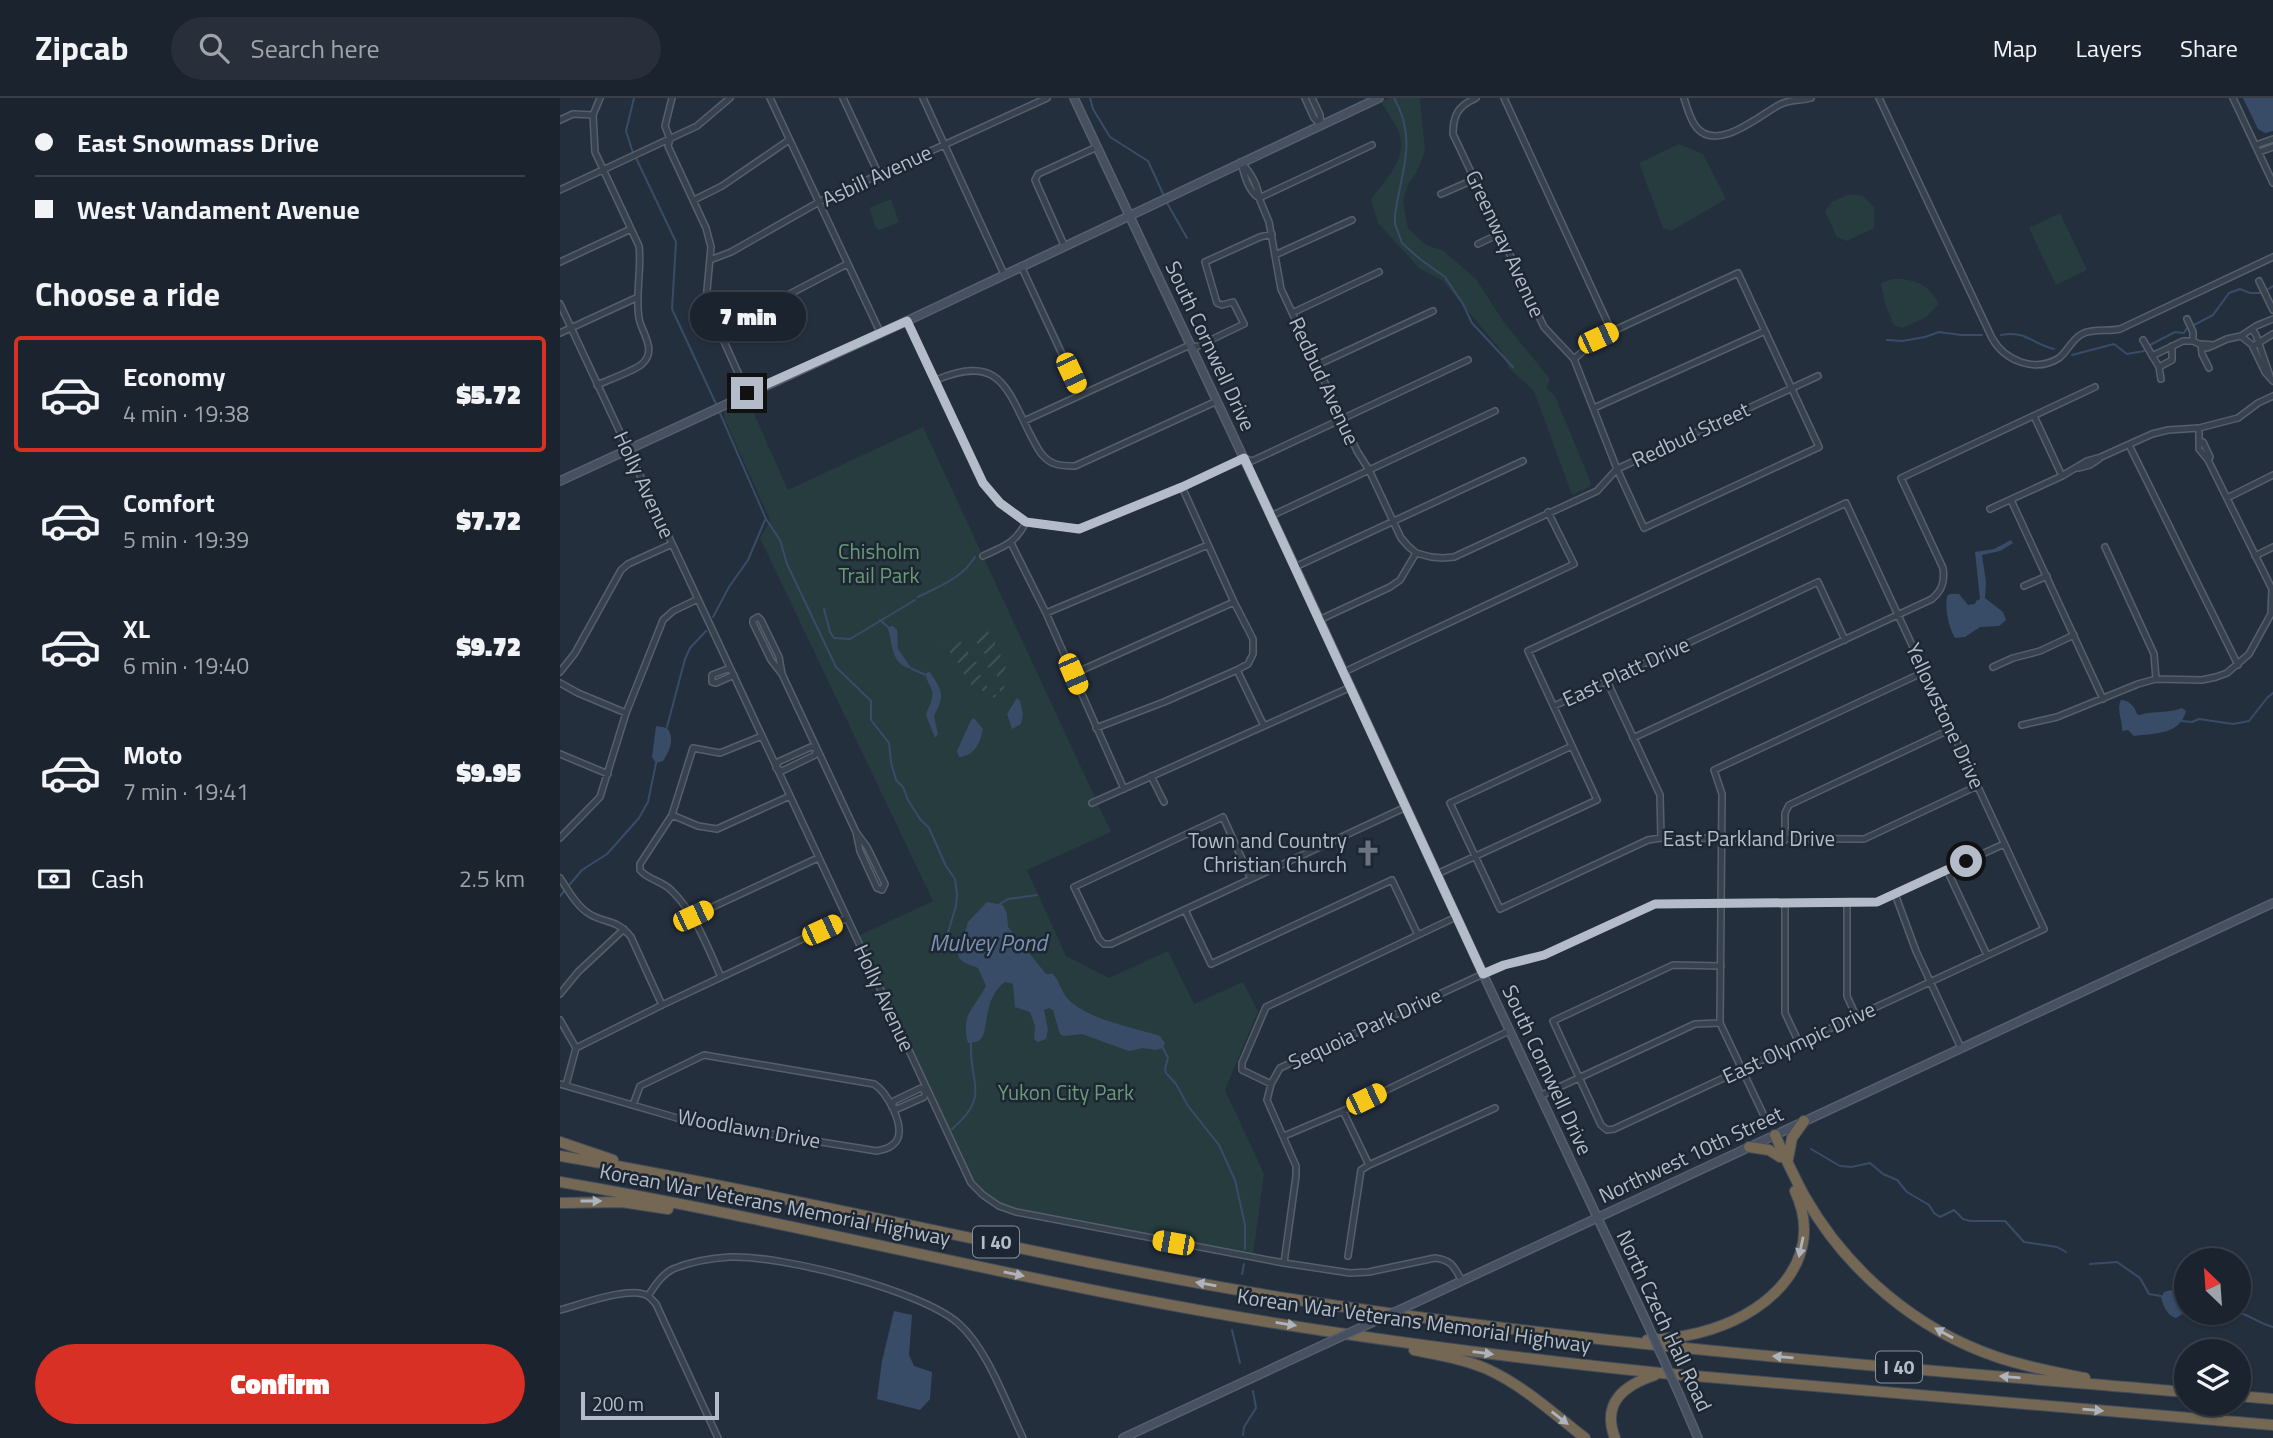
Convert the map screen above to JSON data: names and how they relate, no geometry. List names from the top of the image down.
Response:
{
  "streets": {
    "highway": ["Korean War Veterans Memorial Highway", "I 40"],
    "main road": ["South Cornwell Drive", "Northwest 10th Street", "North Czech Hall Road"],
    "street": [
      "Asbill Avenue",
      "Greenway Avenue",
      "Redbud Avenue",
      "Redbud Street",
      "Holly Avenue",
      "East Platt Drive",
      "Yellowstone Drive",
      "East Parkland Drive",
      "Sequoia Park Drive",
      "East Olympic Drive",
      "Woodlawn Drive"
    ]
  },
  "crossings": [
    ["Greenway Avenue", "Redbud Street"],
    ["South Cornwell Drive", "Sequoia Park Drive"],
    ["South Cornwell Drive", "Northwest 10th Street"],
    ["South Cornwell Drive", "North Czech Hall Road"],
    ["Redbud Avenue", "Redbud Street"],
    ["Holly Avenue", "Sequoia Park Drive"],
    ["Holly Avenue", "Northwest 10th Street"],
    ["East Platt Drive", "Yellowstone Drive"],
    ["East Platt Drive", "East Parkland Drive"],
    ["Yellowstone Drive", "East Parkland Drive"],
    ["Yellowstone Drive", "Sequoia Park Drive"],
    ["Yellowstone Drive", "East Olympic Drive"],
    ["Northwest 10th Street", "North Czech Hall Road"]
  ],
  "water": ["Mulvey Pond"],
  "parks": ["Chisholm Trail Park", "Yukon City Park"],
  "places": {
    "church": ["Town and Country Christian Church"]
  },
  "scale_bar": "200 m",
  "north": "top left",
  "page": {
    "header": "Zipcab",
    "search": "Search here",
    "nav": ["Map", "Layers", "Share"],
    "banner": ["East Snowmass Drive", "West Vandament Avenue"],
    "heading": "Choose a ride",
    "bubble": "7 min",
    "list": [
      {
        "name": "Economy",
        "note": "4 min · 19:38",
        "value": "$5.72"
      },
      {
        "name": "Comfort",
        "note": "5 min · 19:39",
        "value": "$7.72"
      },
      {
        "name": "XL",
        "note": "6 min · 19:40",
        "value": "$9.72"
      },
      {
        "name": "Moto",
        "note": "7 min · 19:41",
        "value": "$9.95"
      }
    ],
    "pay": ["Cash", "2.5 km"],
    "buttons": "Confirm",
    "scale": "200 m"
  }
}
